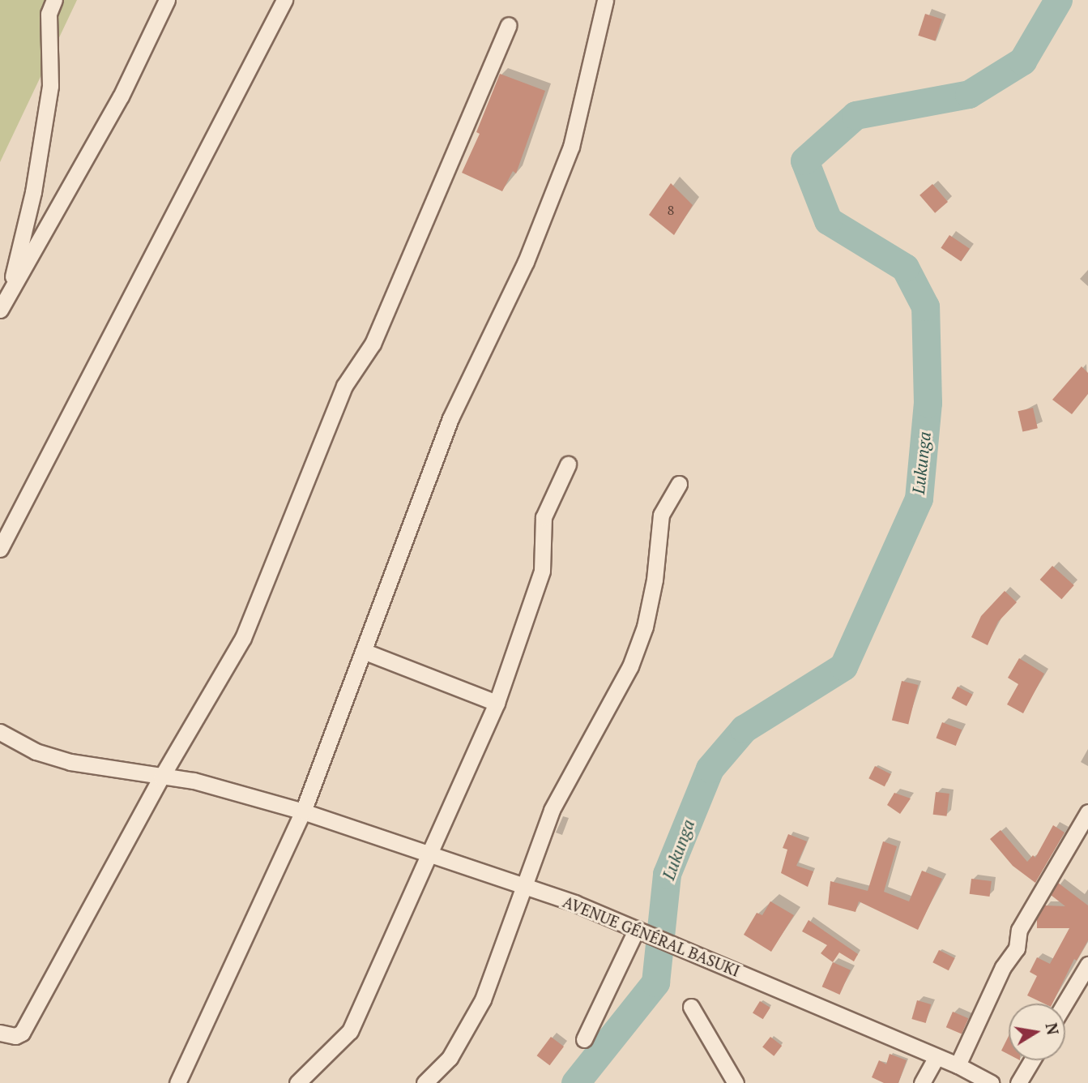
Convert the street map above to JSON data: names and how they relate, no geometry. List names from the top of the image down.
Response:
{
  "streets": {
    "street": ["AVENUE GÉNÉRAL BASUKI"]
  },
  "water": ["Lukunga"],
  "house_numbers": ["8"],
  "north": "right"
}
